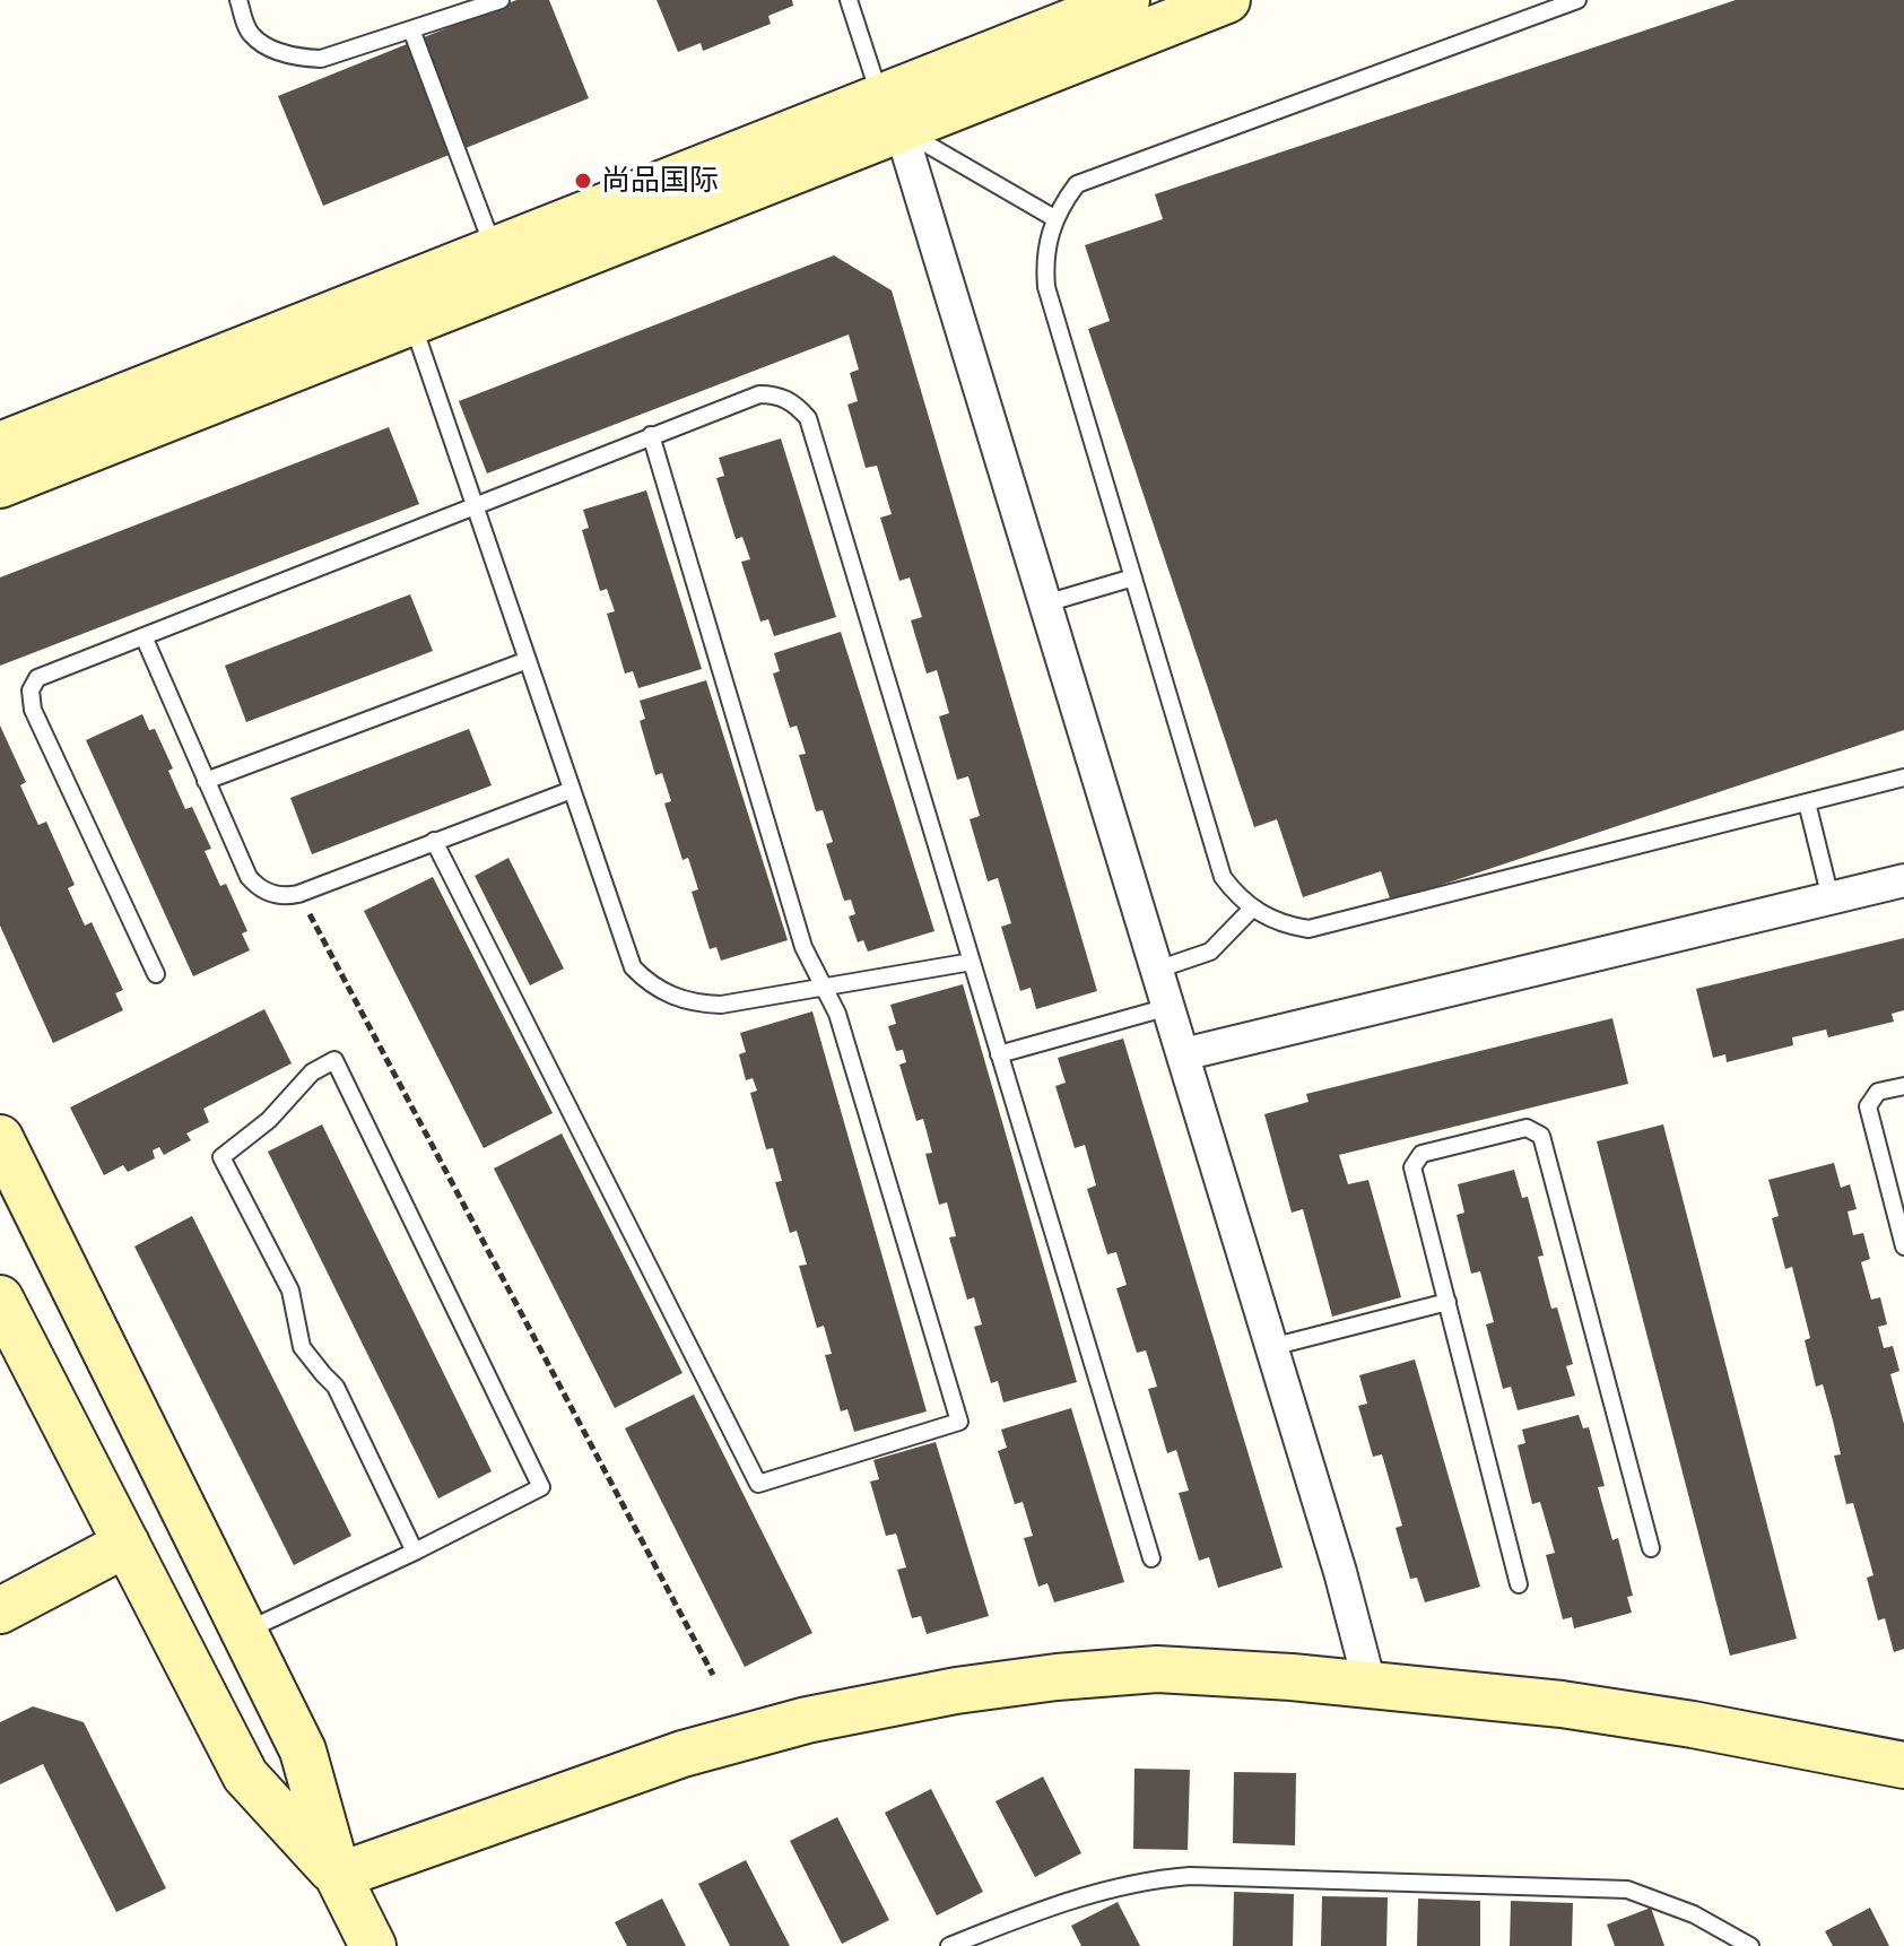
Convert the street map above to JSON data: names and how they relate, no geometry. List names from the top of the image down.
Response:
{
  "places": ["尚品国际"]
}
